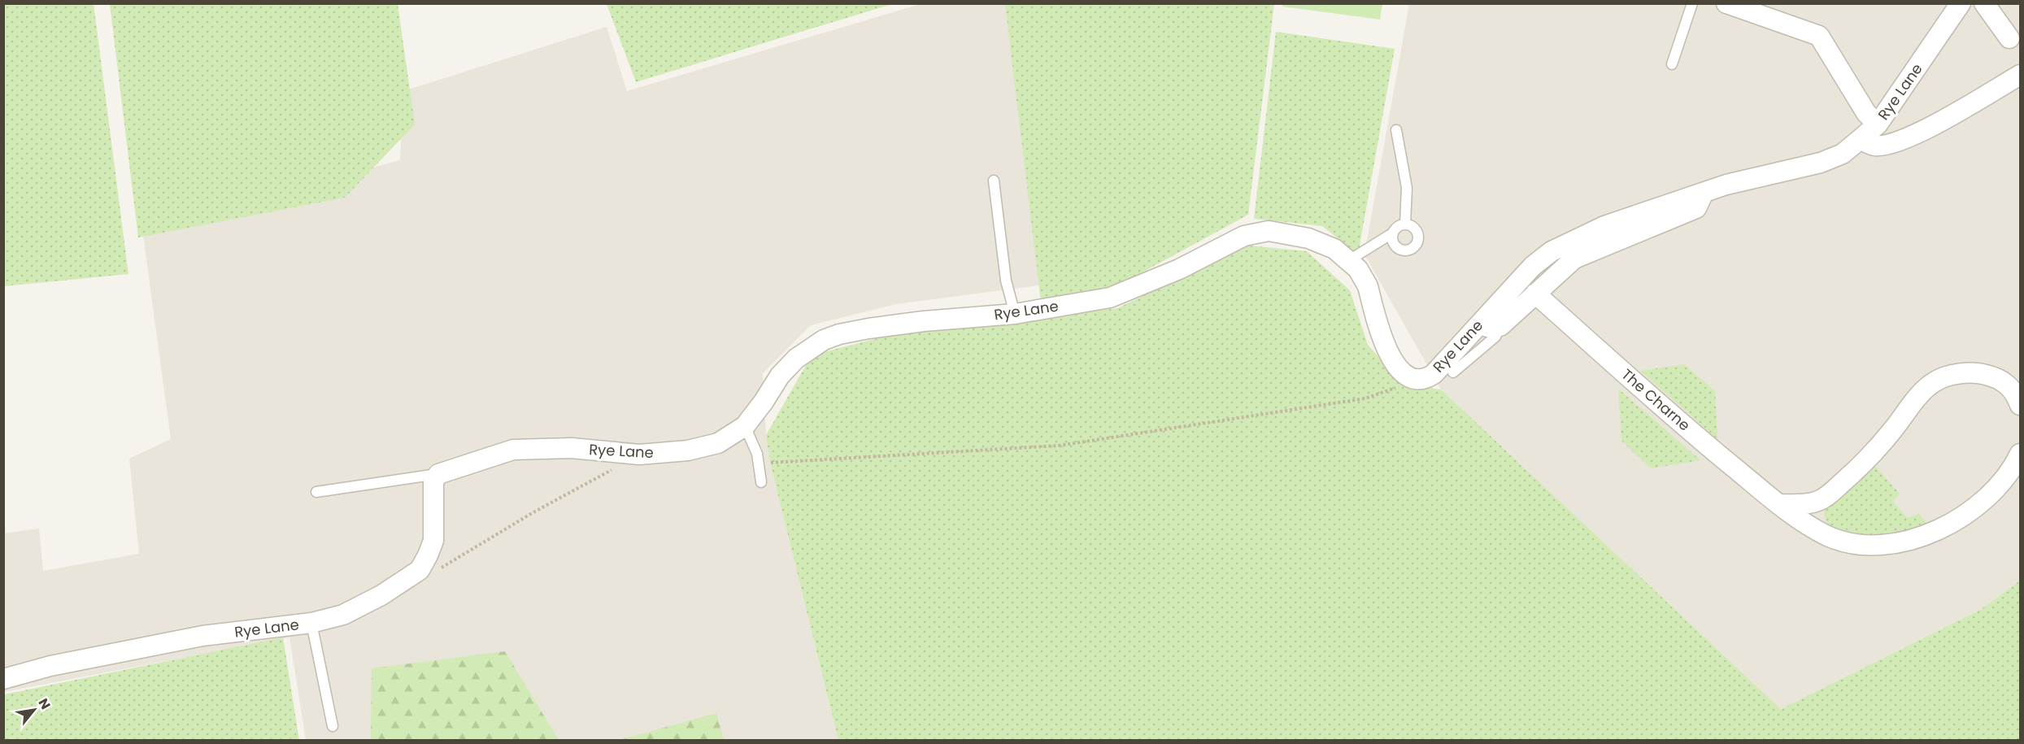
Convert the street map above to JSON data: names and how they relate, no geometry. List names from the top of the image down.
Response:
{
  "streets": {
    "street": ["Rye Lane", "The Charne"]
  },
  "north": "top right"
}
